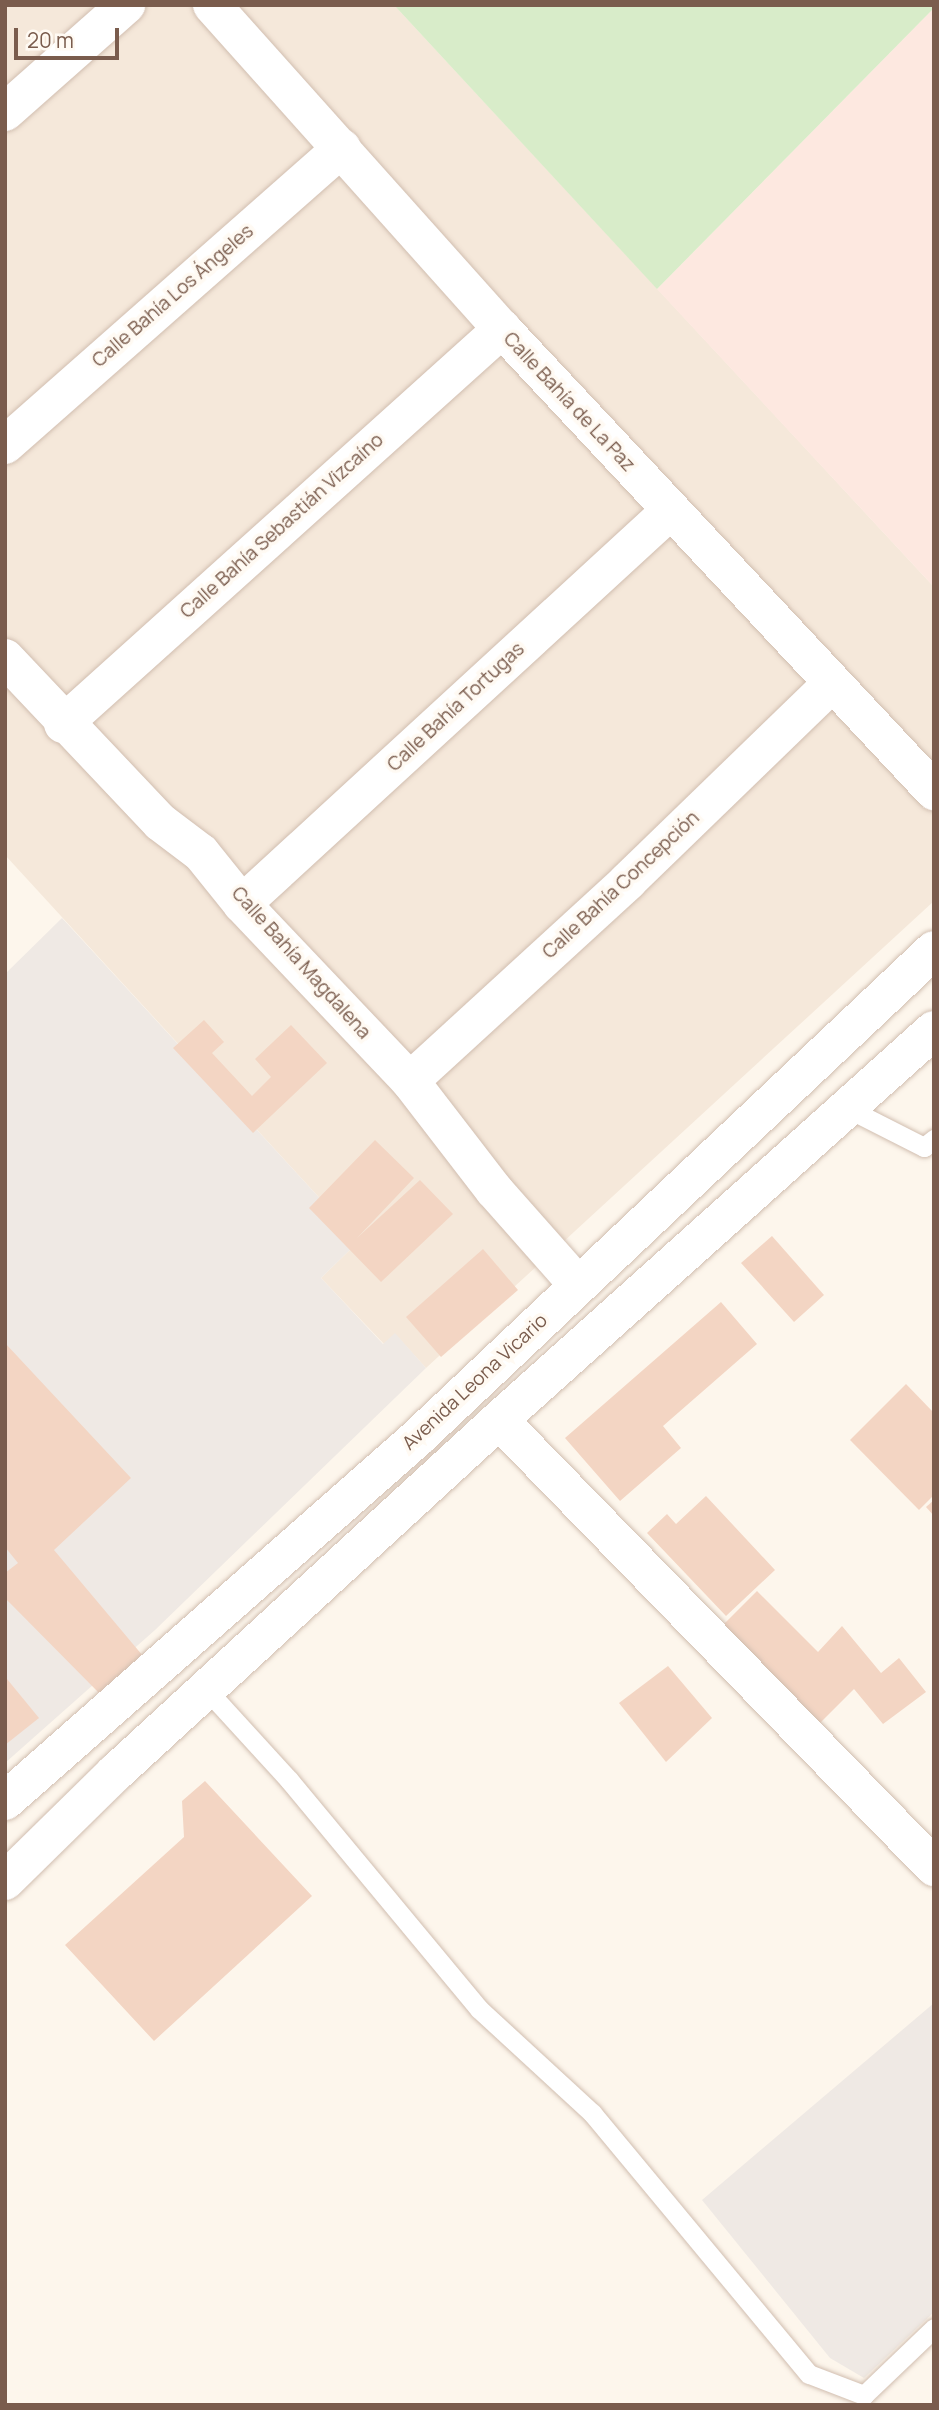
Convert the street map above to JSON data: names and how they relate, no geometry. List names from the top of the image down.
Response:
{
  "streets": {
    "street": [
      "Calle Bahía Los Ángeles",
      "Calle Bahía de La Paz",
      "Calle Bahía Sebastián Vizcaíno",
      "Calle Bahía Tortugas",
      "Calle Bahía Concepción",
      "Calle Bahía Magdalena",
      "Avenida Leona Vicario"
    ]
  },
  "crossings": [
    ["Calle Bahía Los Ángeles", "Calle Bahía de La Paz"],
    ["Calle Bahía de La Paz", "Calle Bahía Sebastián Vizcaíno"],
    ["Calle Bahía de La Paz", "Calle Bahía Tortugas"],
    ["Calle Bahía de La Paz", "Calle Bahía Concepción"],
    ["Calle Bahía Sebastián Vizcaíno", "Calle Bahía Magdalena"],
    ["Calle Bahía Tortugas", "Calle Bahía Magdalena"],
    ["Calle Bahía Concepción", "Calle Bahía Magdalena"],
    ["Calle Bahía Magdalena", "Avenida Leona Vicario"]
  ],
  "scale_bar": "20 m"
}
